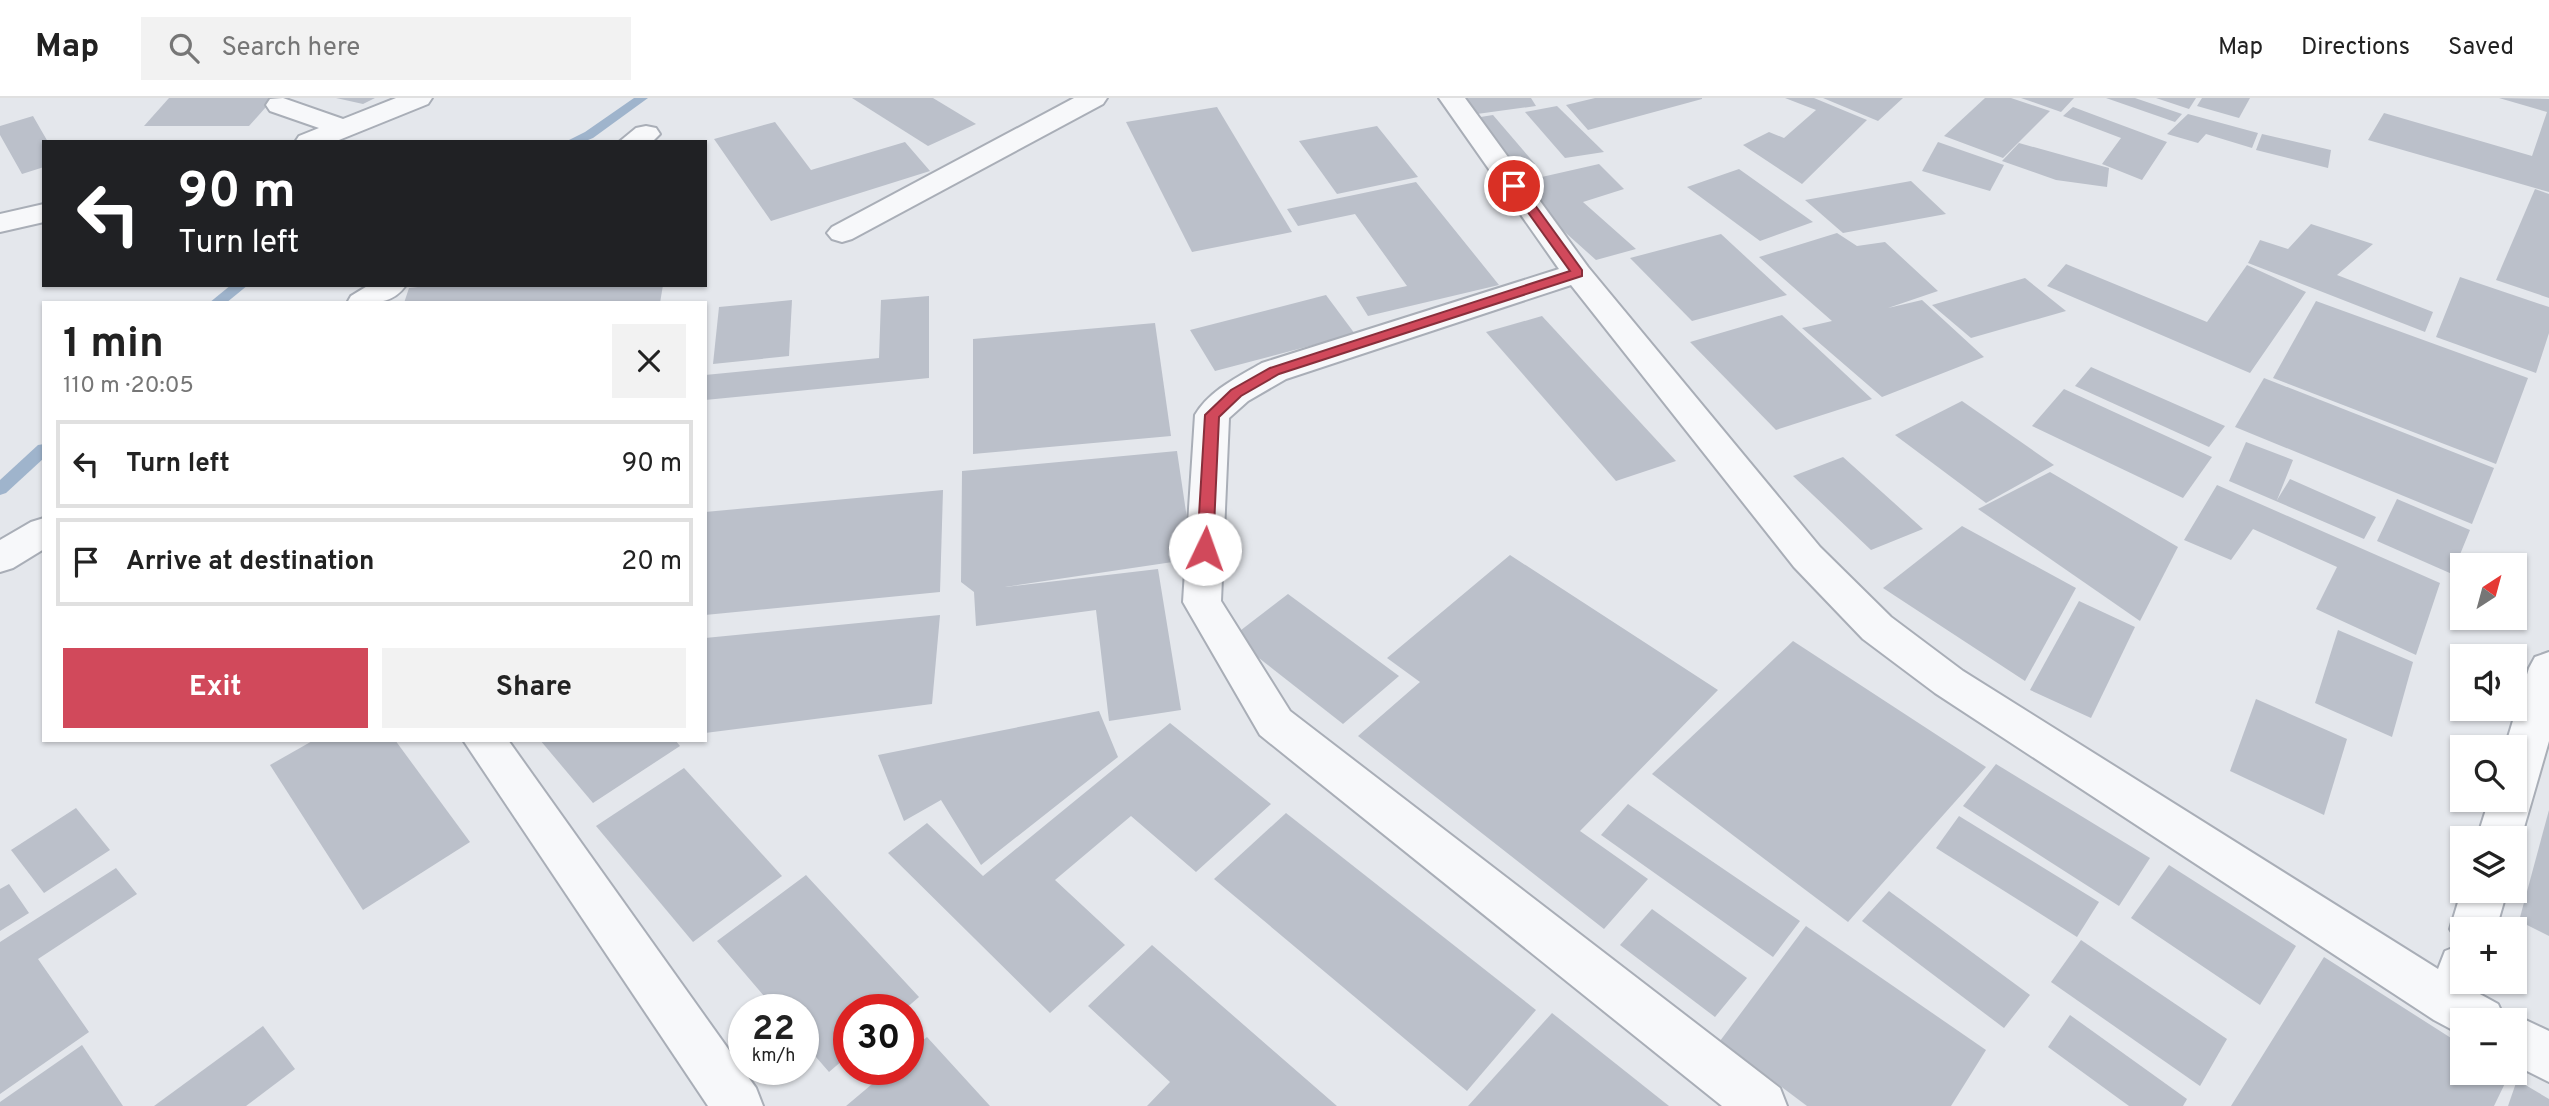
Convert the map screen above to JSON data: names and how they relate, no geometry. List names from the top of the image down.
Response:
{
  "north": "top right",
  "page": {
    "header": "Map",
    "search": "Search here",
    "nav": ["Map", "Directions", "Saved"],
    "turn": ["90 m", "Turn left"],
    "heading": ["1 min", "110 m · 20:05"],
    "list": [
      {
        "name": "Turn left",
        "value": "90 m"
      },
      {
        "name": "Arrive at destination",
        "value": "20 m"
      }
    ],
    "map_buttons": ["+", "−"],
    "buttons": ["Exit", "Share"],
    "speed": "22 km/h",
    "limit": "30"
  }
}
